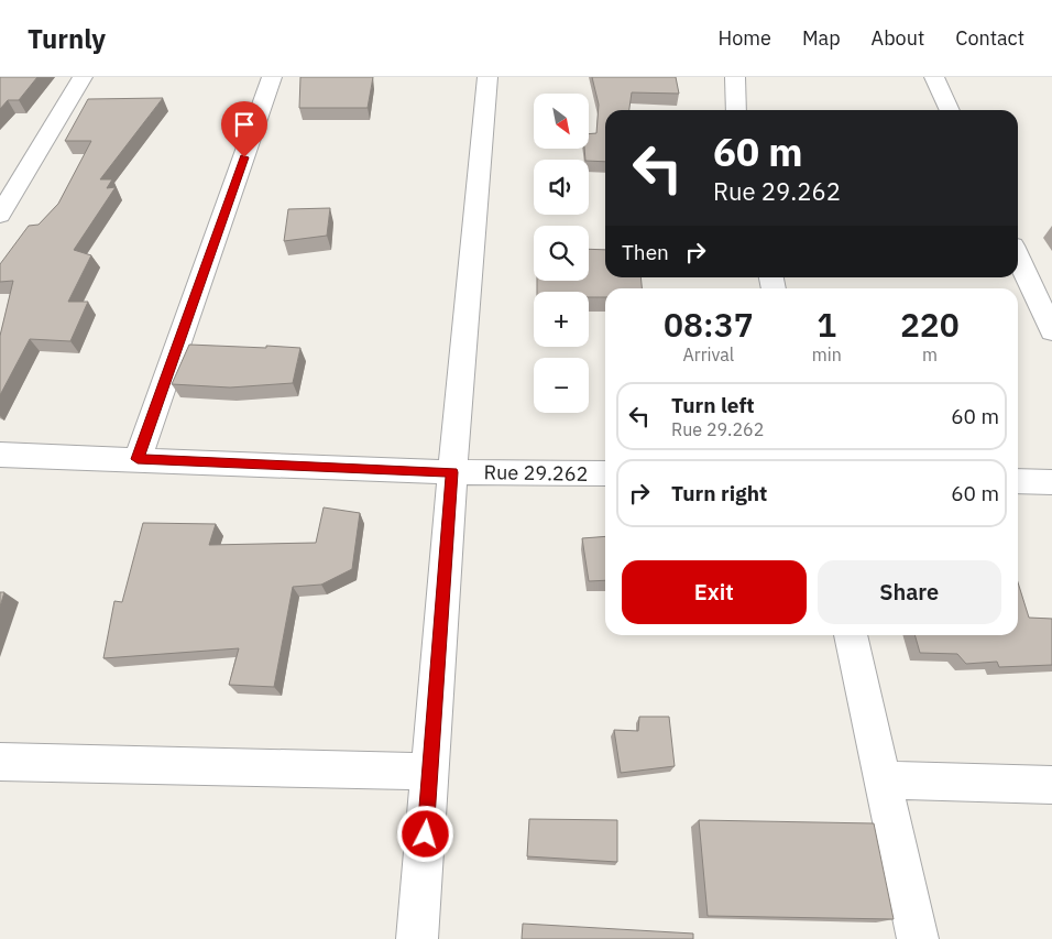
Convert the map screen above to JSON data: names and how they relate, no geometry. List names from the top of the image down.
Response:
{
  "streets": {
    "street": ["Rue 29.262"]
  },
  "north": "bottom right",
  "page": {
    "header": "Turnly",
    "nav": [
      "Home",
      "Map",
      "About",
      "Contact"
    ],
    "map_buttons": ["+", "−"],
    "turn": ["60 m", "Rue 29.262"],
    "then": "Then",
    "eta": [
      "08:37",
      "Arrival",
      "1",
      "min",
      "220",
      "m"
    ],
    "list": [
      {
        "name": "Turn left",
        "note": "Rue 29.262",
        "value": "60 m"
      },
      {
        "name": "Turn right",
        "value": "60 m"
      }
    ],
    "buttons": ["Exit", "Share"]
  }
}
